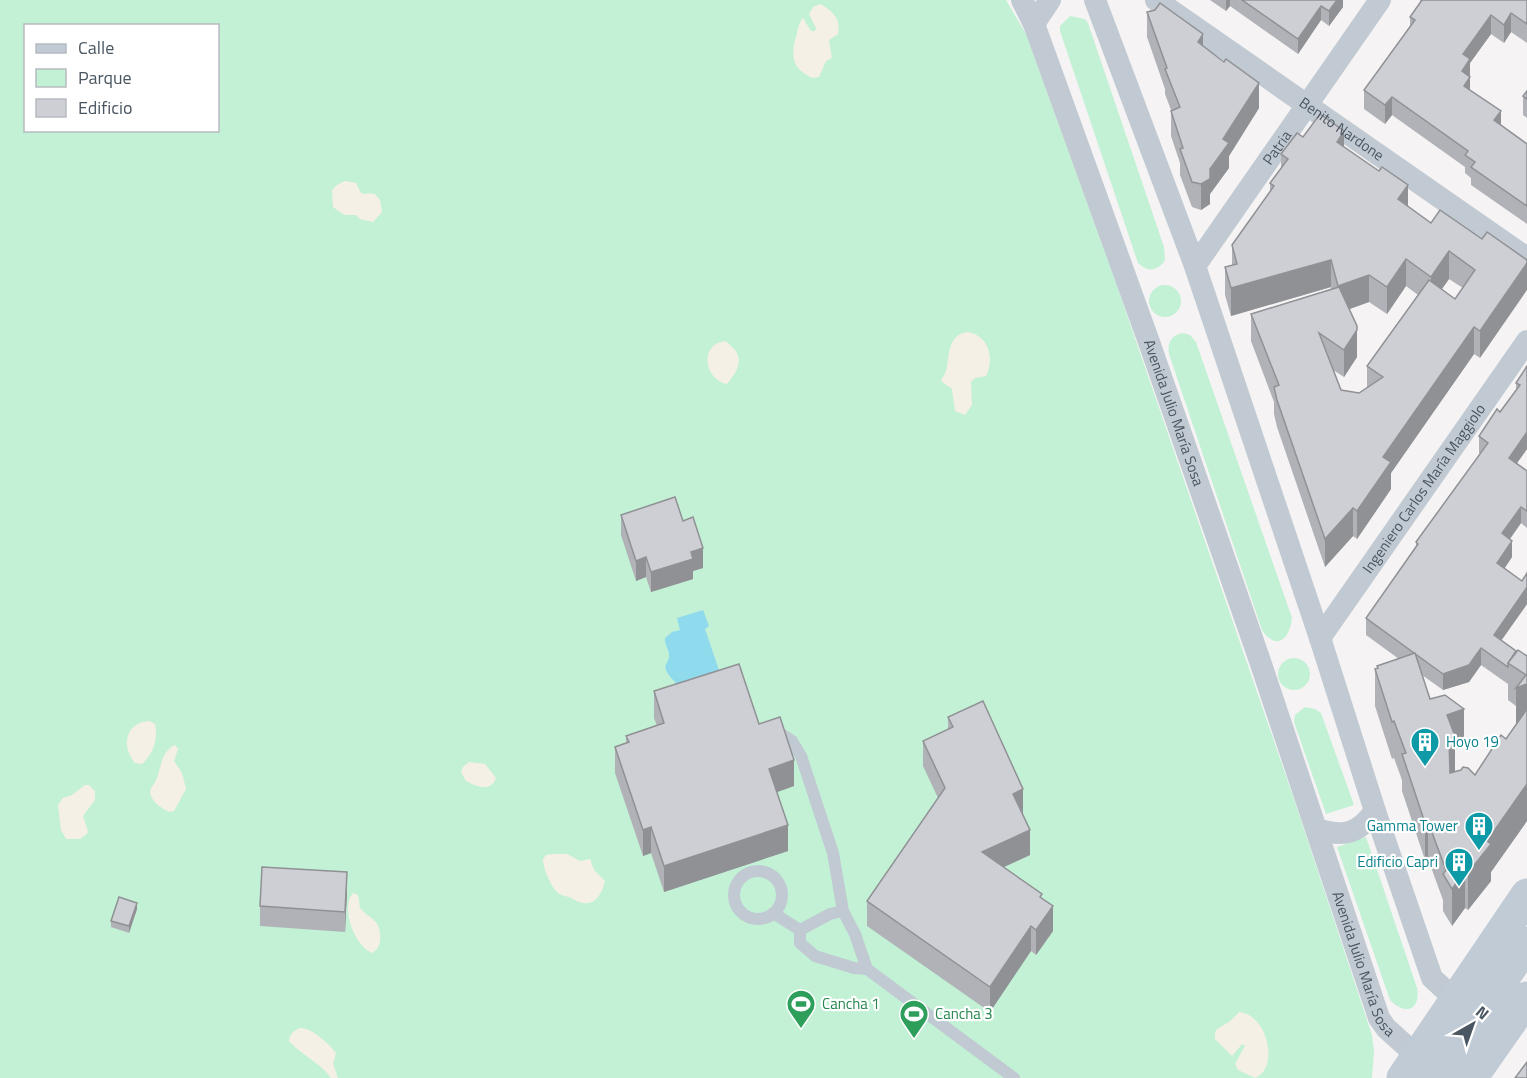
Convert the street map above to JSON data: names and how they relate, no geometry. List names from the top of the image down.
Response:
{
  "streets": {
    "street": [
      "Benito Nardone",
      "Patria",
      "Avenida Julio María Sosa",
      "Ingeniero Carlos María Maggiolo"
    ]
  },
  "crossings": [
    ["Benito Nardone", "Patria"]
  ],
  "places": {
    "building": ["Hoyo 19", "Gamma Tower", "Edificio Capri"],
    "sports": ["Cancha 1", "Cancha 3"]
  },
  "legend": ["Calle", "Parque", "Edificio"],
  "north": "top right"
}
